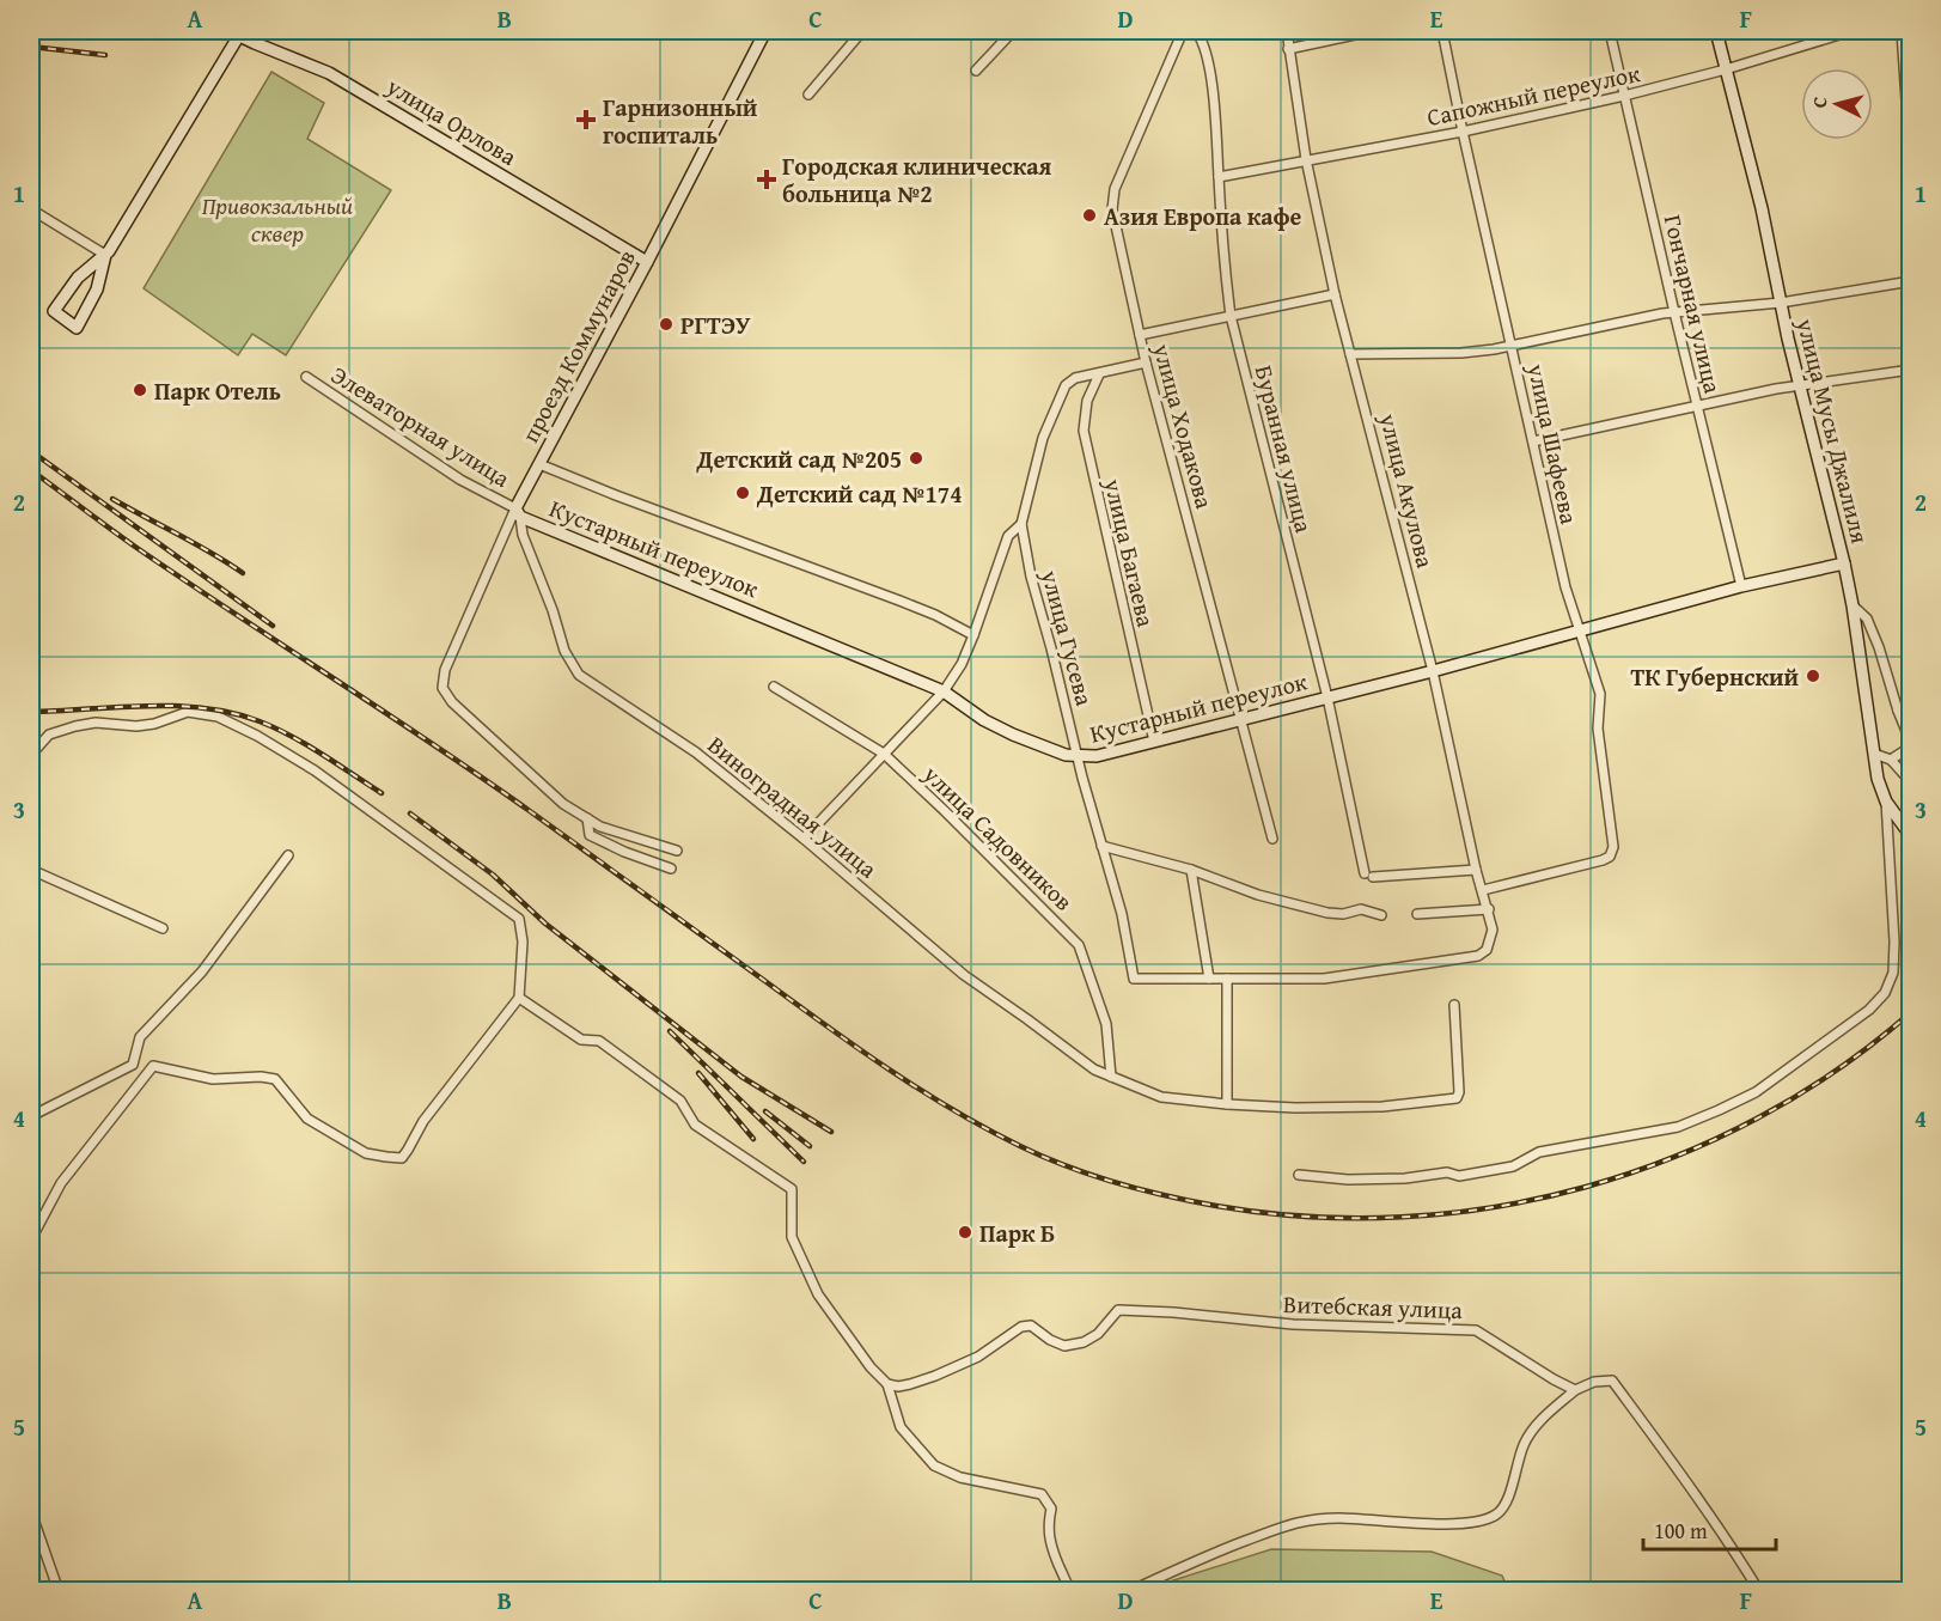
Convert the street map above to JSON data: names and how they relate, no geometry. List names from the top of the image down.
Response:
{
  "streets": {
    "street": [
      "Сапожный переулок",
      "улица Орлова",
      "Гончарная улица",
      "проезд Коммунаров",
      "Элеваторная улица",
      "улица Ходакова",
      "улица Мусы Джалиля",
      "улица Шафеева",
      "Буранная улица",
      "улица Акулова",
      "Кустарный переулок",
      "улица Багаева",
      "улица Гусева",
      "Виноградная улица",
      "улица Садовников",
      "Витебская улица"
    ]
  },
  "crossings": [
    ["Сапожный переулок", "Гончарная улица"],
    ["Сапожный переулок", "улица Мусы Джалиля"],
    ["Сапожный переулок", "улица Шафеева"],
    ["Сапожный переулок", "Буранная улица"],
    ["Сапожный переулок", "улица Акулова"],
    ["улица Орлова", "проезд Коммунаров"],
    ["Гончарная улица", "Кустарный переулок"],
    ["проезд Коммунаров", "Элеваторная улица"],
    ["проезд Коммунаров", "Кустарный переулок"],
    ["проезд Коммунаров", "Виноградная улица"],
    ["Элеваторная улица", "Кустарный переулок"],
    ["Элеваторная улица", "Виноградная улица"],
    ["улица Ходакова", "Кустарный переулок"],
    ["улица Ходакова", "улица Гусева"],
    ["улица Мусы Джалиля", "Кустарный переулок"],
    ["улица Шафеева", "улица Акулова"],
    ["улица Шафеева", "Кустарный переулок"],
    ["Буранная улица", "улица Акулова"],
    ["Буранная улица", "Кустарный переулок"],
    ["улица Акулова", "Кустарный переулок"],
    ["Кустарный переулок", "улица Багаева"],
    ["Кустарный переулок", "улица Гусева"],
    ["Кустарный переулок", "Виноградная улица"],
    ["улица Багаева", "улица Гусева"],
    ["Виноградная улица", "улица Садовников"]
  ],
  "parks": ["Привокзальный сквер"],
  "places": {
    "health": ["Гарнизонный госпиталь", "Городская клиническая больница №2"],
    "other": [
      "Азия Европа кафе",
      "РГТЭУ",
      "Парк Отель",
      "Детский сад №205",
      "Детский сад №174",
      "ТК Губернский",
      "Парк Б"
    ]
  },
  "scale_bar": "100 m",
  "north": "left",
  "grid": {
    "columns": [
      "A",
      "B",
      "C",
      "D",
      "E",
      "F"
    ],
    "rows": [
      "1",
      "2",
      "3",
      "4",
      "5"
    ]
  }
}
